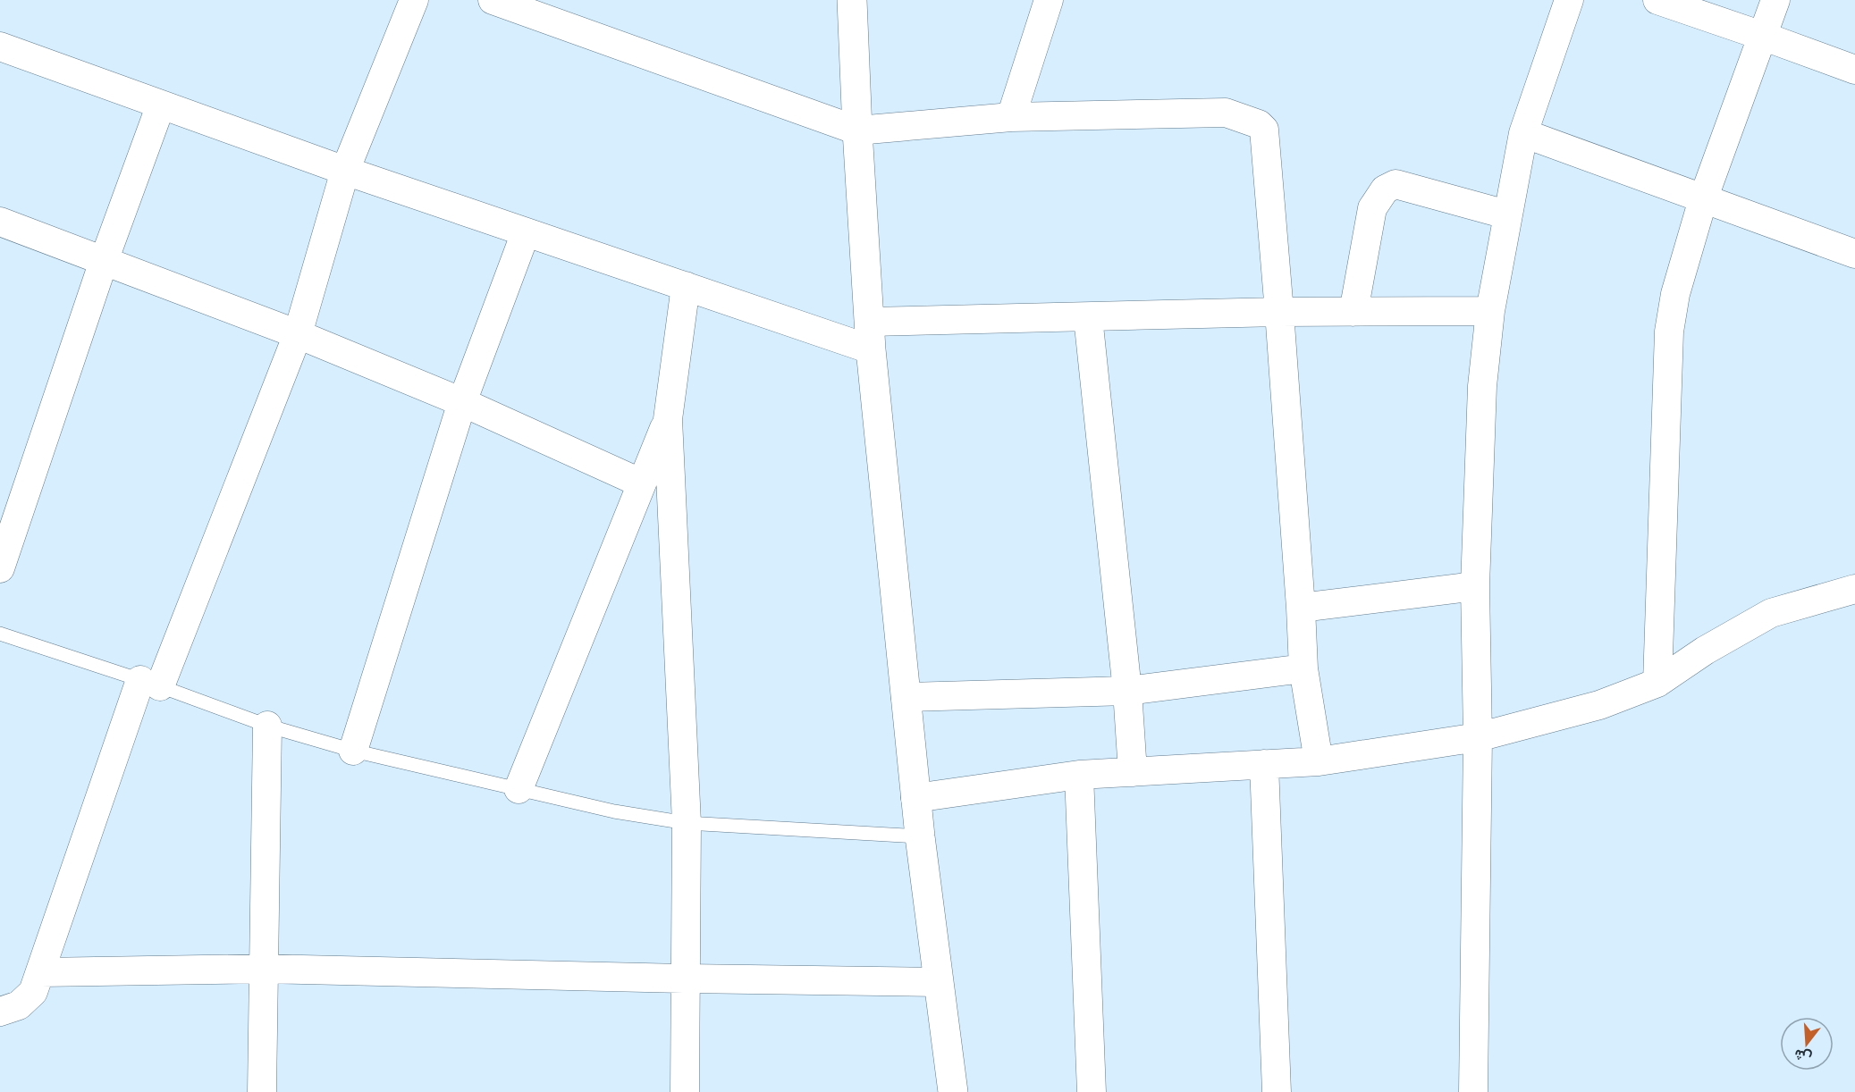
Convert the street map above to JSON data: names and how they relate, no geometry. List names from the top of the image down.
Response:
{
  "north": "bottom"
}
